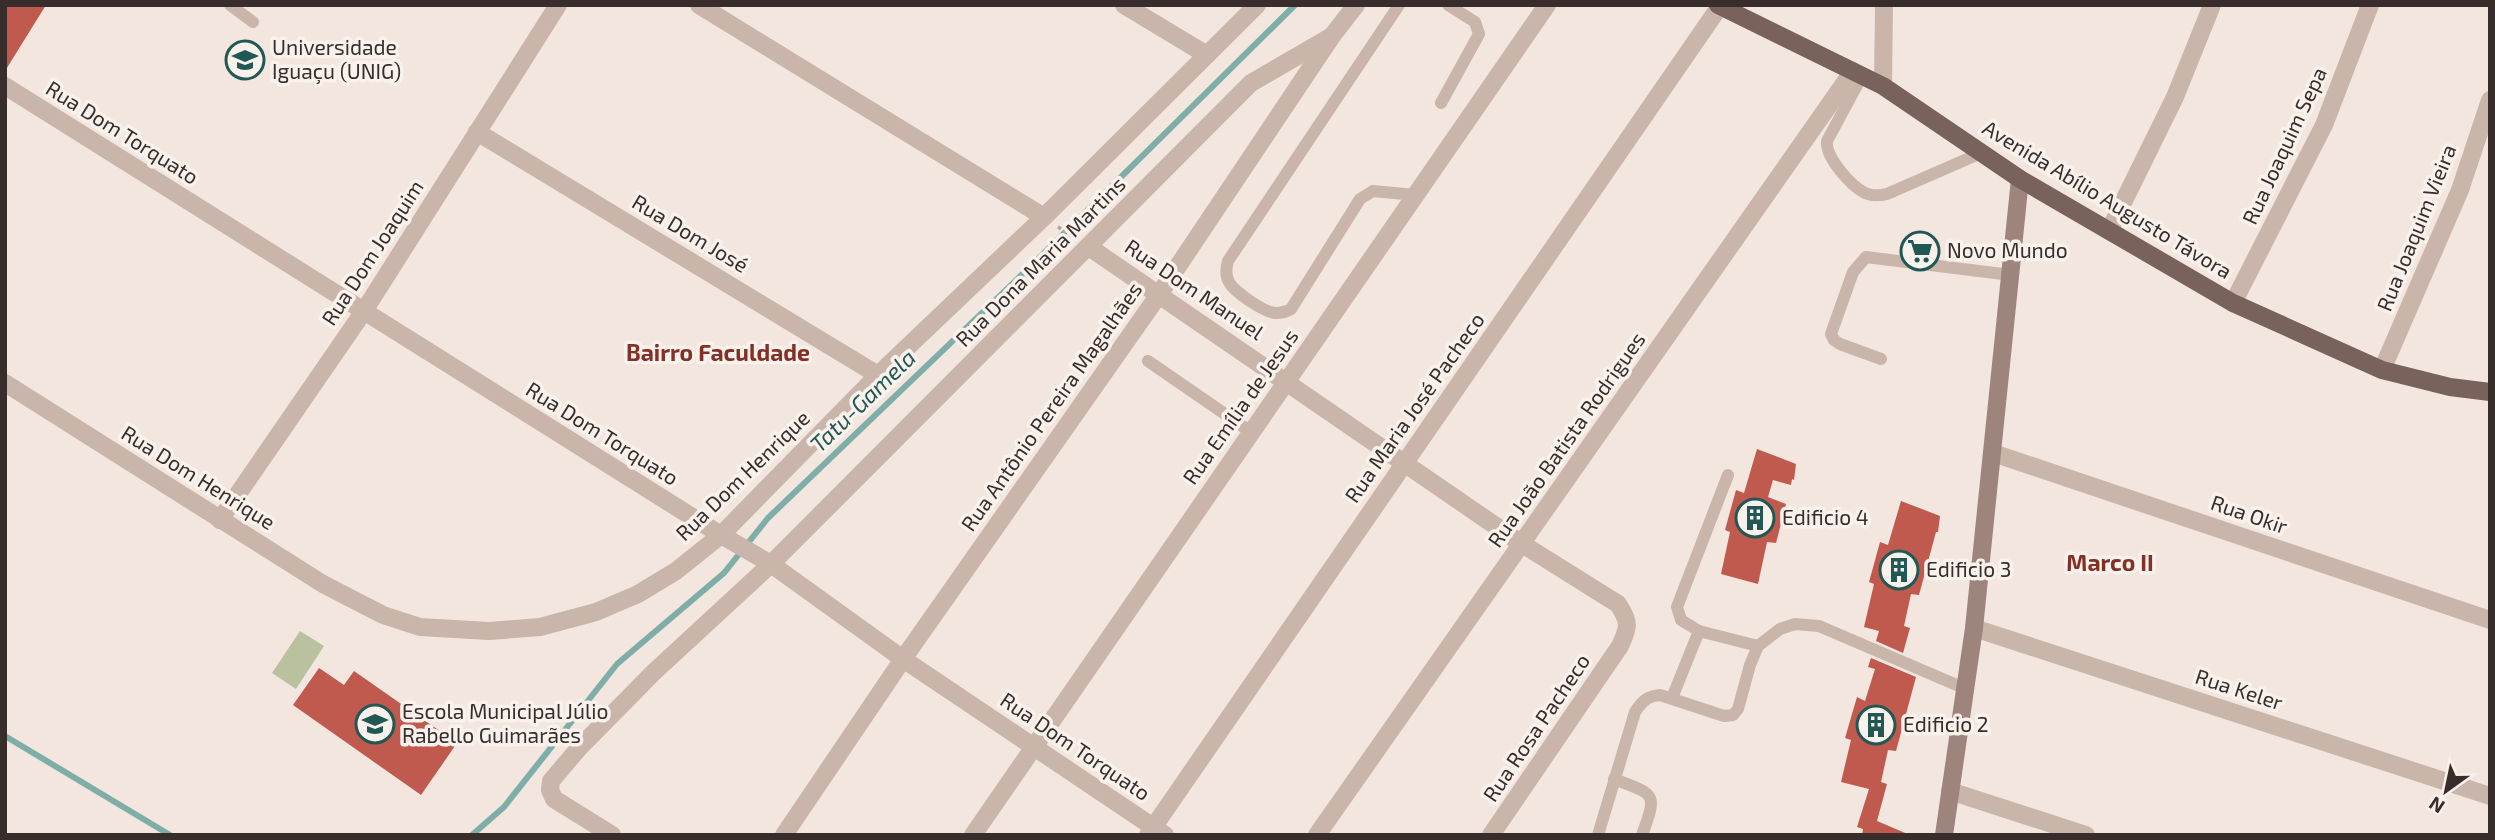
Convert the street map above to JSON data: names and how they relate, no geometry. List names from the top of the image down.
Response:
{
  "streets": {
    "main road": ["Avenida Abílio Augusto Távora"],
    "street": [
      "Rua Dom Torquato",
      "Rua Joaquim Sepa",
      "Rua Joaquim Vieira",
      "Rua Dom José",
      "Rua Dom Joaquim",
      "Rua Dona Maria Martins",
      "Rua Dom Manuel",
      "Rua Antônio Pereira Magalhães",
      "Rua Emília de Jesus",
      "Rua Maria José Pacheco",
      "Rua João Batista Rodrigues",
      "Rua Dom Henrique",
      "Rua Okir",
      "Rua Keler",
      "Rua Rosa Pacheco"
    ]
  },
  "crossings": [
    ["Rua Dom Torquato", "Rua Dom Joaquim"],
    ["Rua Dom Torquato", "Rua Dona Maria Martins"],
    ["Rua Dom Torquato", "Rua Antônio Pereira Magalhães"],
    ["Rua Dom Torquato", "Rua Emília de Jesus"],
    ["Rua Dom Torquato", "Rua Maria José Pacheco"],
    ["Rua Dom Torquato", "Rua Dom Henrique"],
    ["Rua Joaquim Sepa", "Avenida Abílio Augusto Távora"],
    ["Avenida Abílio Augusto Távora", "Rua Joaquim Vieira"],
    ["Avenida Abílio Augusto Távora", "Rua Maria José Pacheco"],
    ["Avenida Abílio Augusto Távora", "Rua João Batista Rodrigues"],
    ["Rua Dom José", "Rua Dom Joaquim"],
    ["Rua Dom José", "Rua Dom Henrique"],
    ["Rua Dom Joaquim", "Rua Dom Henrique"],
    ["Rua Dona Maria Martins", "Rua Dom Manuel"],
    ["Rua Dona Maria Martins", "Rua Antônio Pereira Magalhães"],
    ["Rua Dom Manuel", "Rua Antônio Pereira Magalhães"],
    ["Rua Dom Manuel", "Rua Emília de Jesus"],
    ["Rua Dom Manuel", "Rua Maria José Pacheco"],
    ["Rua Dom Manuel", "Rua João Batista Rodrigues"],
    ["Rua Dom Manuel", "Rua Rosa Pacheco"]
  ],
  "districts": ["Bairro Faculdade", "Marco II"],
  "water": ["Tatu-Gamela"],
  "places": {
    "school or university": ["Universidade Iguaçu (UNIG)", "Escola Municipal Júlio Rabello Guimarães"],
    "supermarket": ["Novo Mundo"],
    "building": ["Edificio 4", "Edificio 3", "Edificio 2"]
  },
  "north": "bottom left"
}
